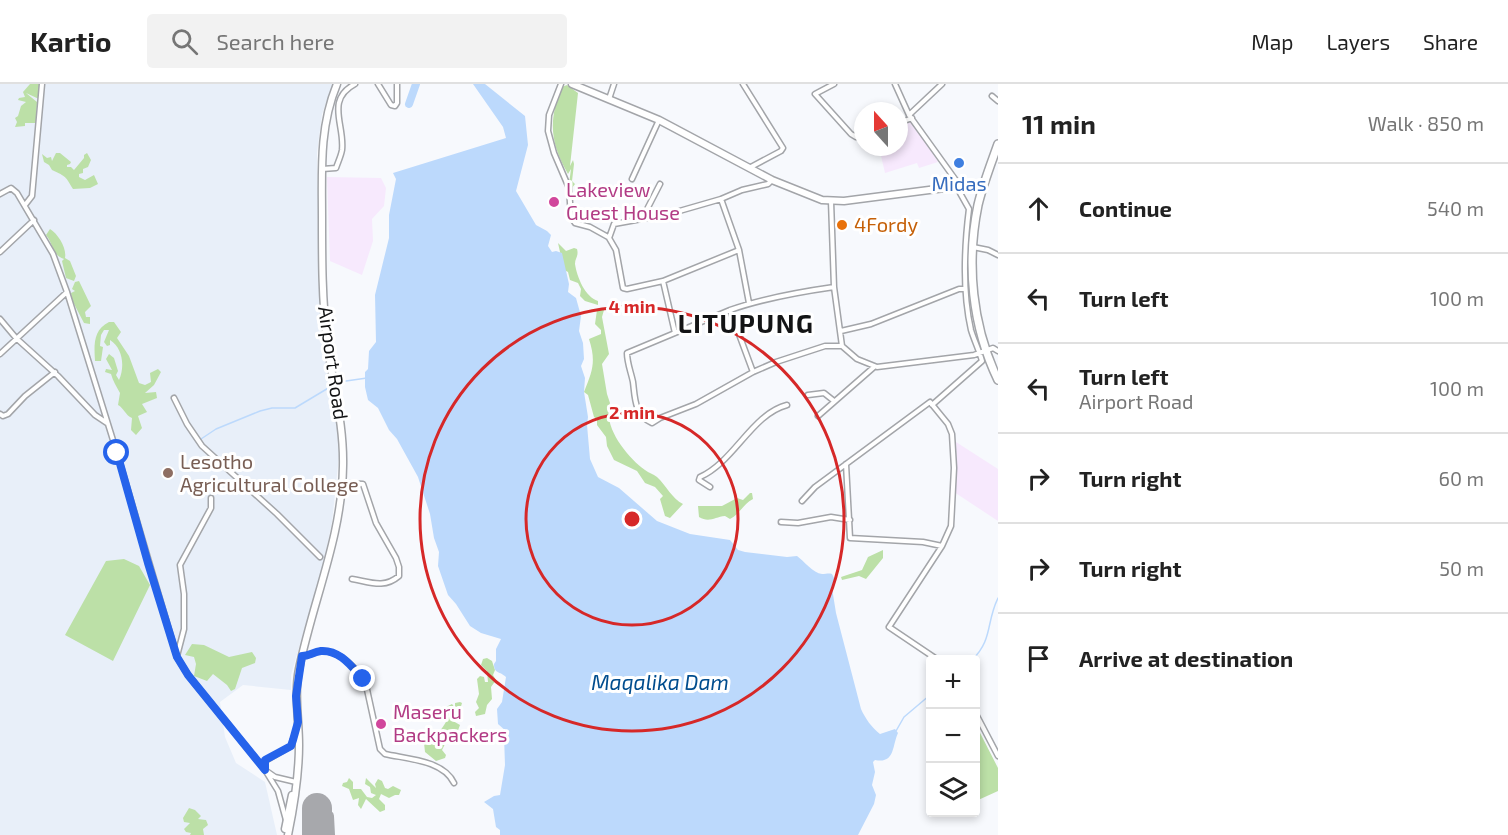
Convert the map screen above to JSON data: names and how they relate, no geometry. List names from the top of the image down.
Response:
{
  "streets": {
    "main road": ["Airport Road"]
  },
  "districts": ["LITUPUNG"],
  "water": ["Maqalika Dam"],
  "places": [
    "Midas",
    "Lakeview Guest House",
    "4Fordy",
    "Lesotho Agricultural College",
    "Maseru Backpackers"
  ],
  "north": "top",
  "page": {
    "header": "Kartio",
    "search": "Search here",
    "nav": ["Map", "Layers", "Share"],
    "heading": ["11 min", "Walk · 850 m"],
    "list": [
      ["Continue", "540 m"],
      ["Turn left", "100 m"],
      ["Turn left", "Airport Road", "100 m"],
      ["Turn right", "60 m"],
      ["Turn right", "50 m"],
      "Arrive at destination"
    ],
    "map_buttons": ["+", "−"]
  },
  "rings": ["4 min", "2 min"]
}
